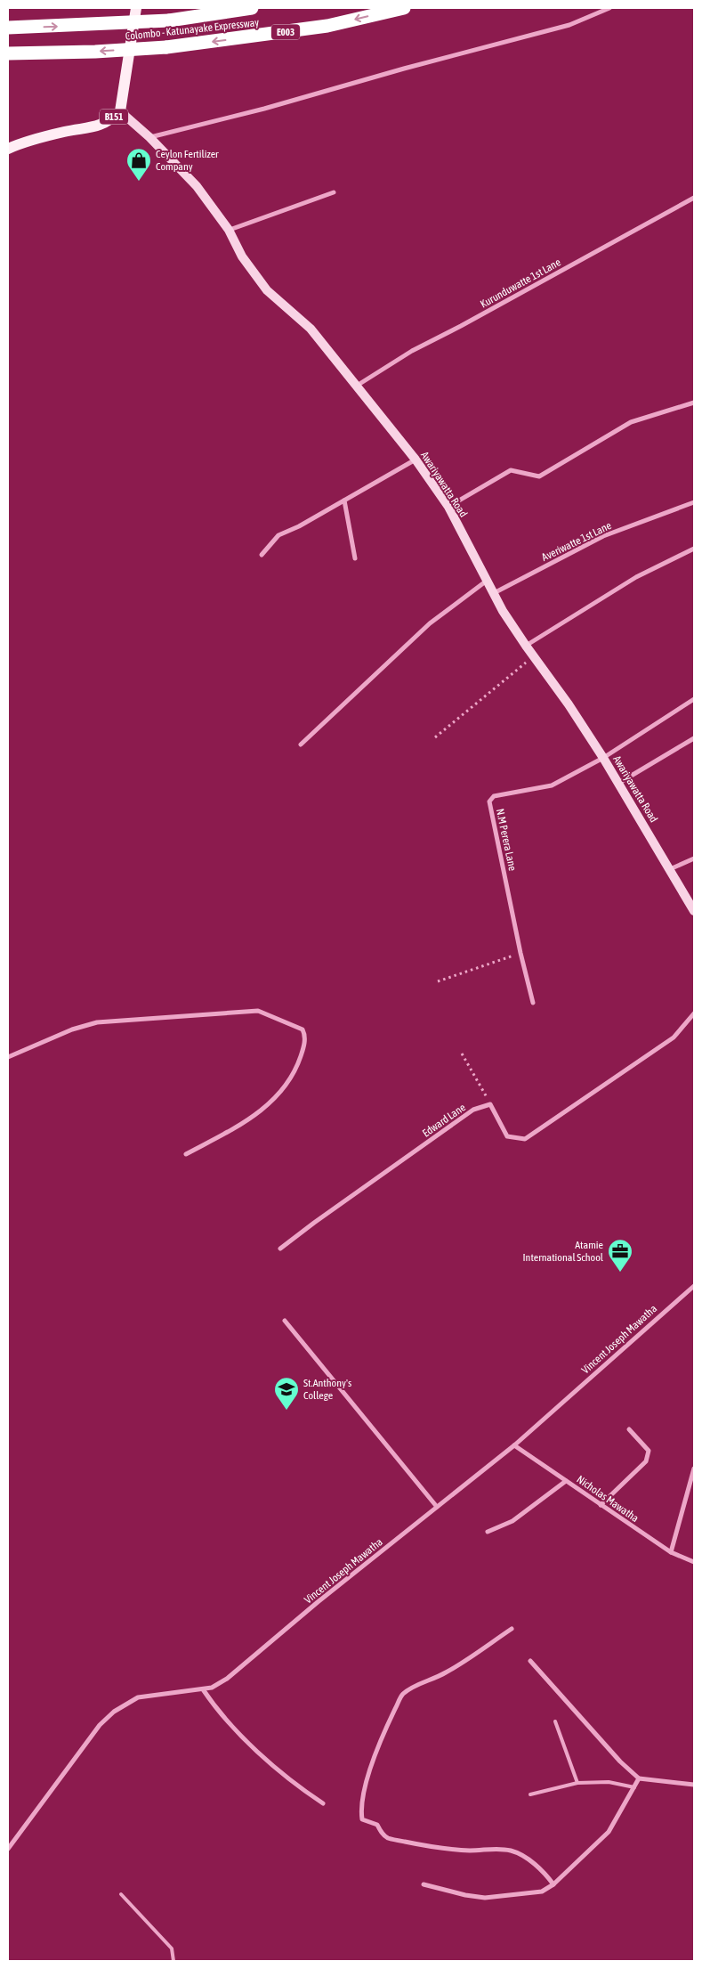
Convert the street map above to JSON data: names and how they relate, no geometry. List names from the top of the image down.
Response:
{
  "streets": {
    "highway": ["Colombo - Katunayake Expressway", "E003"],
    "main road": ["B151"],
    "street": [
      "Kurunduwatte 1st Lane",
      "Awariyawatta Road",
      "Averiwatte 1st Lane",
      "N.M Perera Lane",
      "Edward Lane",
      "Vincent Joseph Mawatha",
      "Nicholas Mawatha"
    ]
  },
  "crossings": [
    ["B151", "Awariyawatta Road"],
    ["Kurunduwatte 1st Lane", "Awariyawatta Road"],
    ["Awariyawatta Road", "Averiwatte 1st Lane"],
    ["Awariyawatta Road", "N.M Perera Lane"],
    ["Vincent Joseph Mawatha", "Nicholas Mawatha"]
  ],
  "places": {
    "shop": ["Ceylon Fertilizer Company"],
    "office": ["Atamie International School"],
    "school or university": ["St.Anthony's College"]
  }
}
